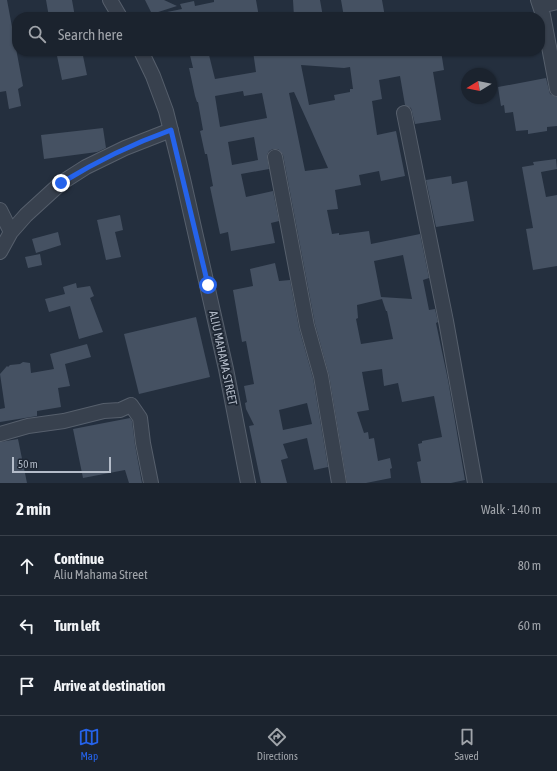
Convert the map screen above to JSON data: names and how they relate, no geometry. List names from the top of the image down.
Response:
{
  "streets": {
    "street": ["ALIU MAHAMA STREET"]
  },
  "scale_bar": "50 m",
  "north": "left",
  "page": {
    "search": "Search here",
    "scale": "50 m",
    "heading": ["2 min", "Walk · 140 m"],
    "list": [
      ["Continue", "Aliu Mahama Street", "80 m"],
      ["Turn left", "60 m"],
      "Arrive at destination"
    ],
    "nav": ["Map", "Directions", "Saved"]
  }
}
